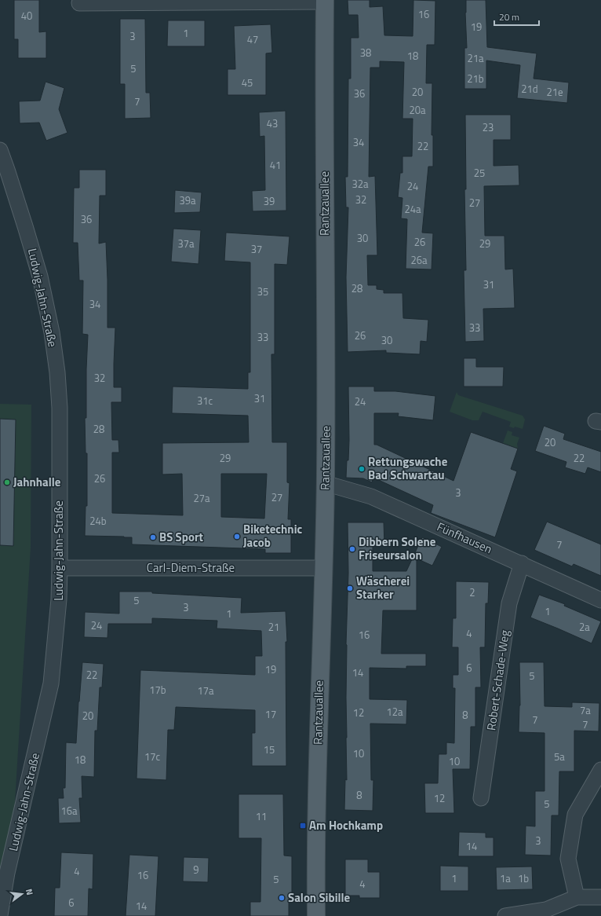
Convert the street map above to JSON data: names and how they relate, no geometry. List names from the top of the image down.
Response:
{
  "streets": {
    "main road": ["Rantzauallee"],
    "street": [
      "Ludwig-Jahn-Straße",
      "Fünfhausen",
      "Carl-Diem-Straße",
      "Robert-Schade-Weg"
    ]
  },
  "crossings": [
    ["Rantzauallee", "Fünfhausen"],
    ["Rantzauallee", "Carl-Diem-Straße"],
    ["Ludwig-Jahn-Straße", "Carl-Diem-Straße"],
    ["Fünfhausen", "Robert-Schade-Weg"]
  ],
  "places": {
    "other": [
      "Rettungswache Bad Schwartau",
      "Jahnhalle",
      "Biketechnic Jacob",
      "BS Sport",
      "Dibbern Solene Friseursalon",
      "Wäscherei Starker",
      "Salon Sibille"
    ],
    "transit": ["Am Hochkamp"]
  },
  "house_numbers": [
    "16",
    "40",
    "19",
    "1",
    "3",
    "47",
    "38",
    "18",
    "21a",
    "5",
    "21b",
    "45",
    "21d",
    "20",
    "21e",
    "36",
    "7",
    "20a",
    "43",
    "23",
    "34",
    "22",
    "41",
    "25",
    "32a",
    "24",
    "32",
    "39a",
    "39",
    "27",
    "24a",
    "36",
    "30",
    "26",
    "37a",
    "29",
    "37",
    "26a",
    "31",
    "28",
    "35",
    "34",
    "33",
    "26",
    "33",
    "30",
    "32",
    "31",
    "31c",
    "24",
    "28",
    "20",
    "29",
    "22",
    "26",
    "3",
    "27",
    "27a",
    "24b",
    "7",
    "2",
    "5",
    "3",
    "1",
    "1",
    "24",
    "21",
    "2a",
    "4",
    "16",
    "6",
    "19",
    "14",
    "22",
    "5",
    "17b",
    "17a",
    "7a",
    "12a",
    "12",
    "17",
    "8",
    "20",
    "7",
    "7",
    "15",
    "10",
    "17c",
    "5a",
    "18",
    "10",
    "8",
    "12",
    "5",
    "16a",
    "11",
    "3",
    "14",
    "9",
    "4",
    "16",
    "1",
    "1a",
    "1b",
    "5",
    "4",
    "6",
    "14"
  ],
  "scale_bar": "20 m",
  "north": "right"
}
